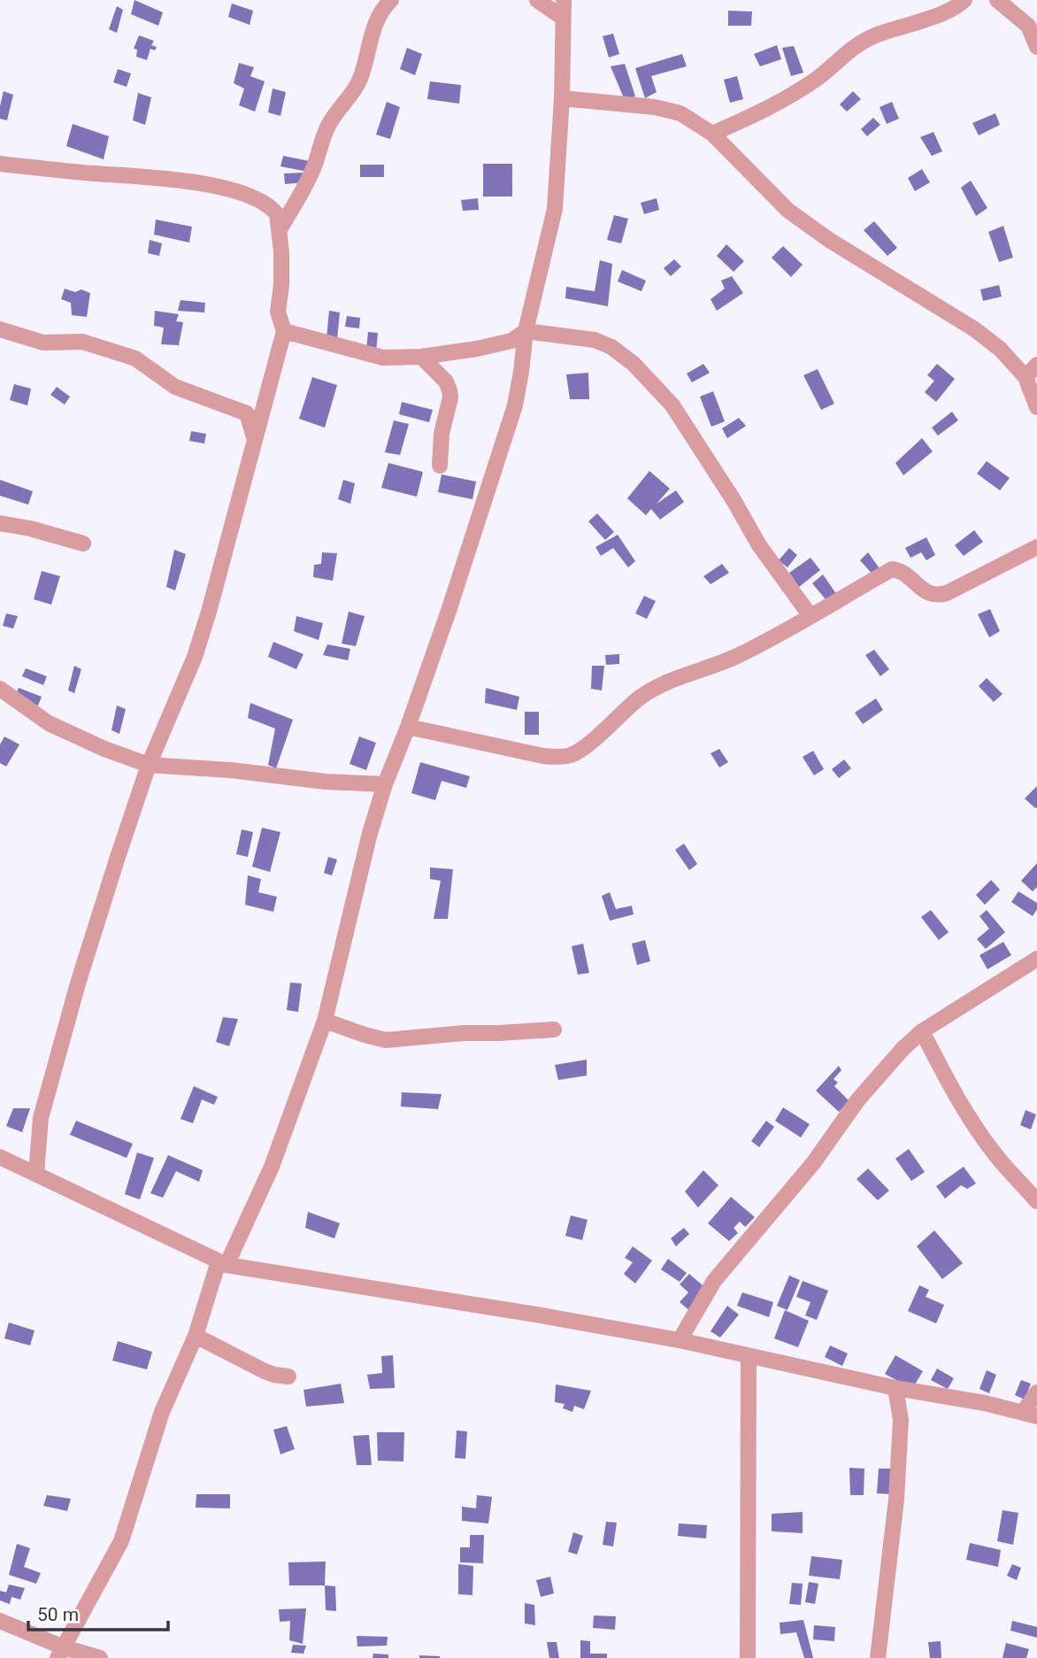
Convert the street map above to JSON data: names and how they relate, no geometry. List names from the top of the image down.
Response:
{
  "scale_bar": "50 m"
}
